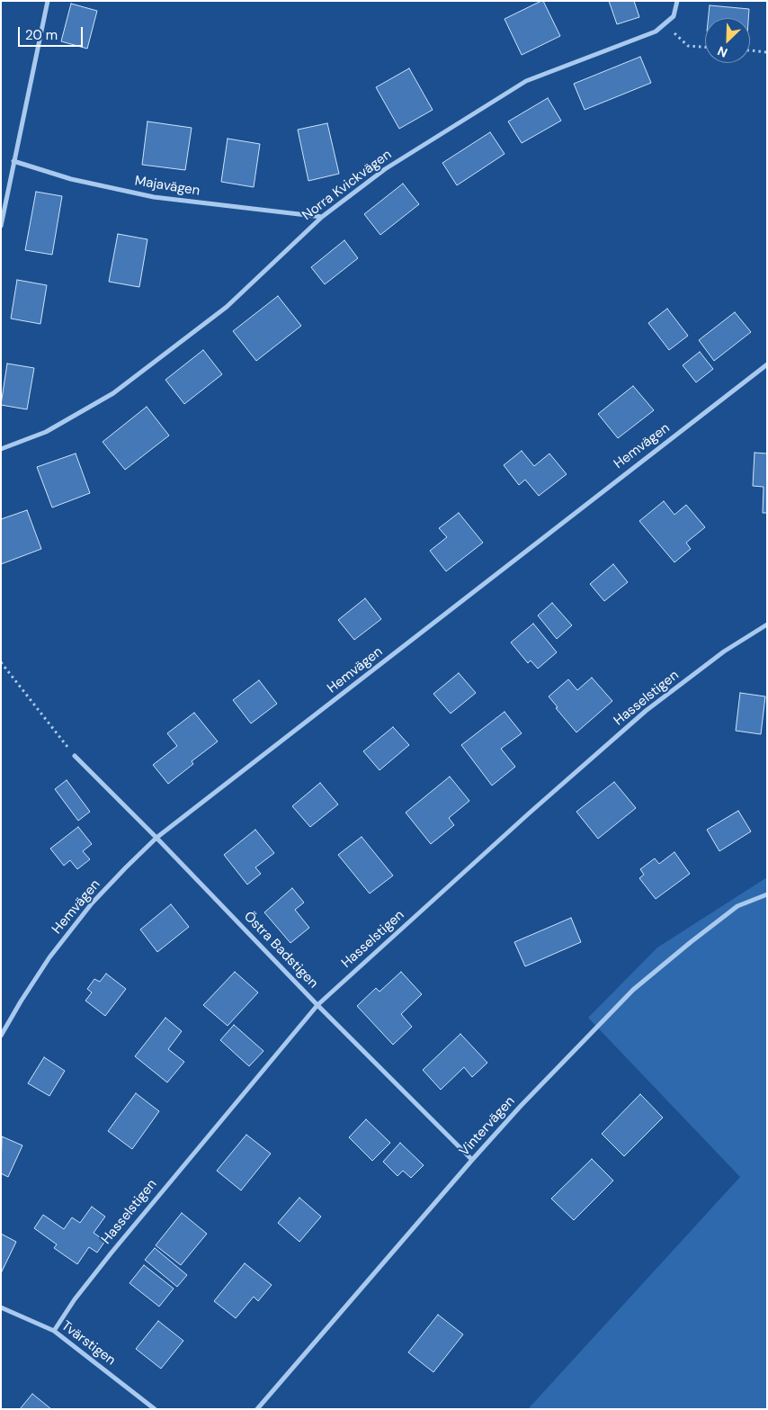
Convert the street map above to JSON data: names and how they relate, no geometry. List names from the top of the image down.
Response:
{
  "streets": {
    "street": [
      "Norra Kvickvägen",
      "Majavägen",
      "Hemvägen",
      "Hasselstigen",
      "Östra Badstigen",
      "Vintervägen",
      "Tvärstigen"
    ]
  },
  "crossings": [
    ["Norra Kvickvägen", "Majavägen"],
    ["Hemvägen", "Östra Badstigen"],
    ["Hasselstigen", "Östra Badstigen"],
    ["Hasselstigen", "Tvärstigen"],
    ["Östra Badstigen", "Vintervägen"]
  ],
  "scale_bar": "20 m",
  "north": "bottom left"
}
